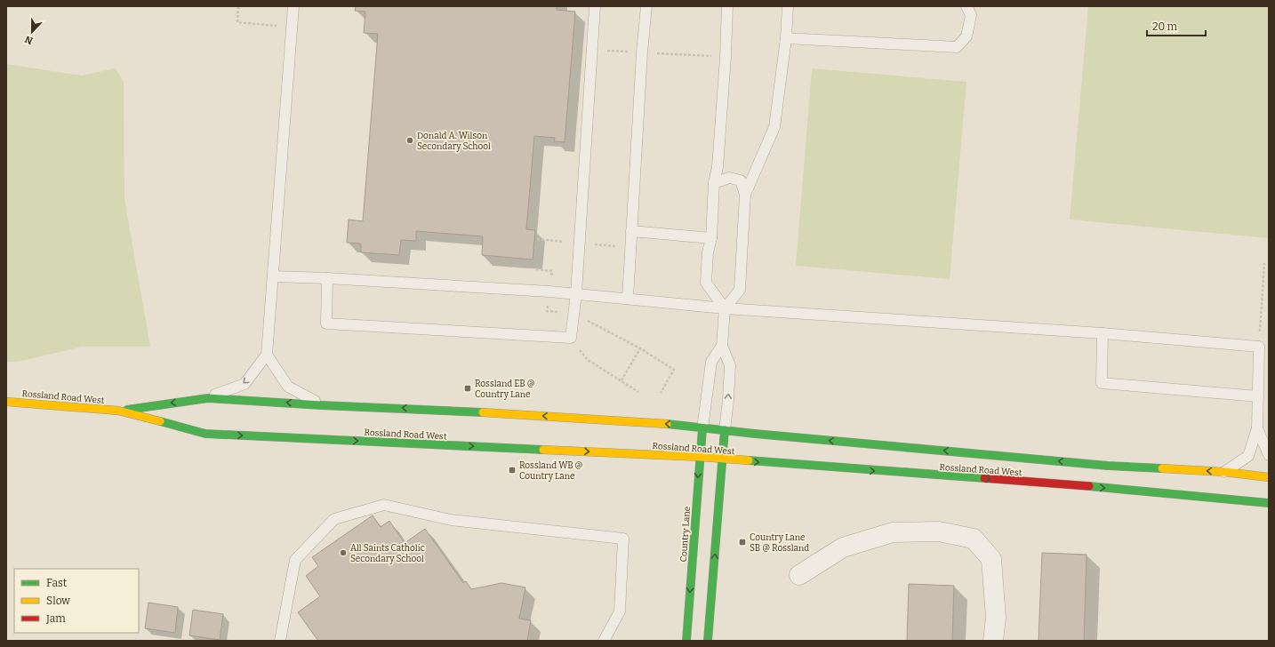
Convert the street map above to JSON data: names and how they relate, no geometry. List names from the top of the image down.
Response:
{
  "streets": {
    "main road": ["Rossland Road West", "Country Lane"]
  },
  "crossings": [
    ["Rossland Road West", "Country Lane"]
  ],
  "places": {
    "other": ["Donald A. Wilson Secondary School", "All Saints Catholic Secondary School"],
    "transit": ["Rossland EB @ Country Lane", "Rossland WB @ Country Lane", "Country Lane SB @ Rossland"]
  },
  "legend": ["Fast", "Slow", "Jam"],
  "scale_bar": "20 m",
  "north": "bottom"
}
